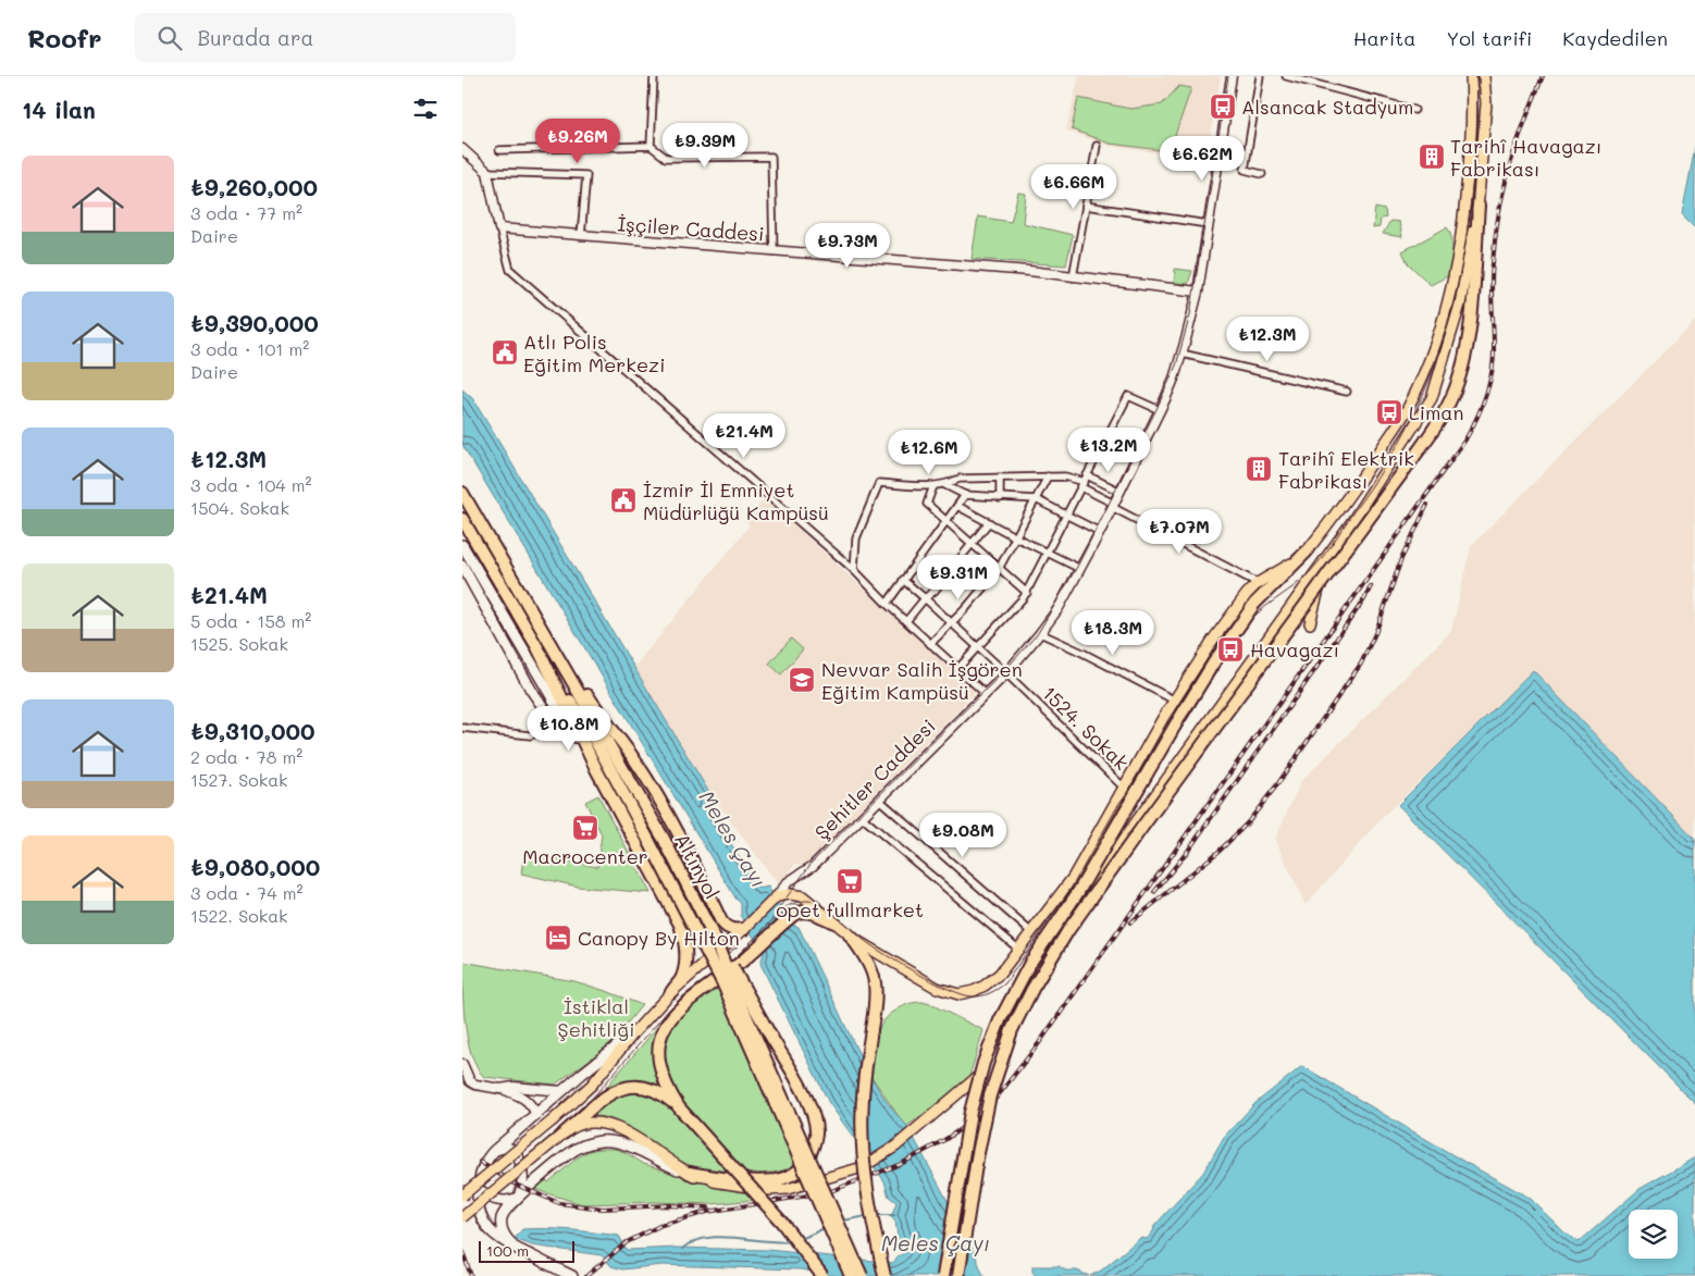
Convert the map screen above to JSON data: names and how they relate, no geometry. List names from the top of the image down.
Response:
{
  "streets": {
    "highway": ["Altınyol"],
    "main road": ["Şehitler Caddesi"],
    "street": ["İşçiler Caddesi", "1524. Sokak"]
  },
  "crossings": [
    ["İşçiler Caddesi", "Şehitler Caddesi"],
    ["1524. Sokak", "Şehitler Caddesi"]
  ],
  "water": ["Meles Çayı"],
  "parks": ["İstiklal Şehitliği"],
  "places": {
    "bus stop": ["Alsancak Stadyum", "Liman", "Havagazı"],
    "building": ["Tarihî Havagazı Fabrikası", "Tarihî Elektrik Fabrikası"],
    "public building": ["Atlı Polis Eğitim Merkezi", "İzmir İl Emniyet Müdürlüğü Kampüsü"],
    "school or university": ["Nevvar Salih İşgören Eğitim Kampüsü"],
    "supermarket": ["Macrocenter", "opet fullmarket"],
    "hotel": ["Canopy By Hilton"]
  },
  "scale_bar": "100 m",
  "page": {
    "header": "Roofr",
    "search": "Burada ara",
    "nav": ["Harita", "Yol tarifi", "Kaydedilen"],
    "heading": "14 ilan",
    "price": [
      "₺9.26M",
      "₺9.39M",
      "₺6.62M",
      "₺6.66M",
      "₺9.73M",
      "₺12.3M",
      "₺21.4M",
      "₺13.2M",
      "₺12.6M",
      "₺7.07M",
      "₺9.31M",
      "₺18.3M",
      "₺10.8M",
      "₺9.08M"
    ],
    "list": [
      {
        "name": "₺9,260,000",
        "note": "3 oda · 77 m² · Daire"
      },
      {
        "name": "₺9,390,000",
        "note": "3 oda · 101 m² · Daire"
      },
      {
        "name": "₺12.3M",
        "note": "3 oda · 104 m² · 1504. Sokak"
      },
      {
        "name": "₺21.4M",
        "note": "5 oda · 158 m² · 1525. Sokak"
      },
      {
        "name": "₺9,310,000",
        "note": "2 oda · 78 m² · 1527. Sokak"
      },
      {
        "name": "₺9,080,000",
        "note": "3 oda · 74 m² · 1522. Sokak"
      }
    ],
    "scale": "100 m"
  }
}
